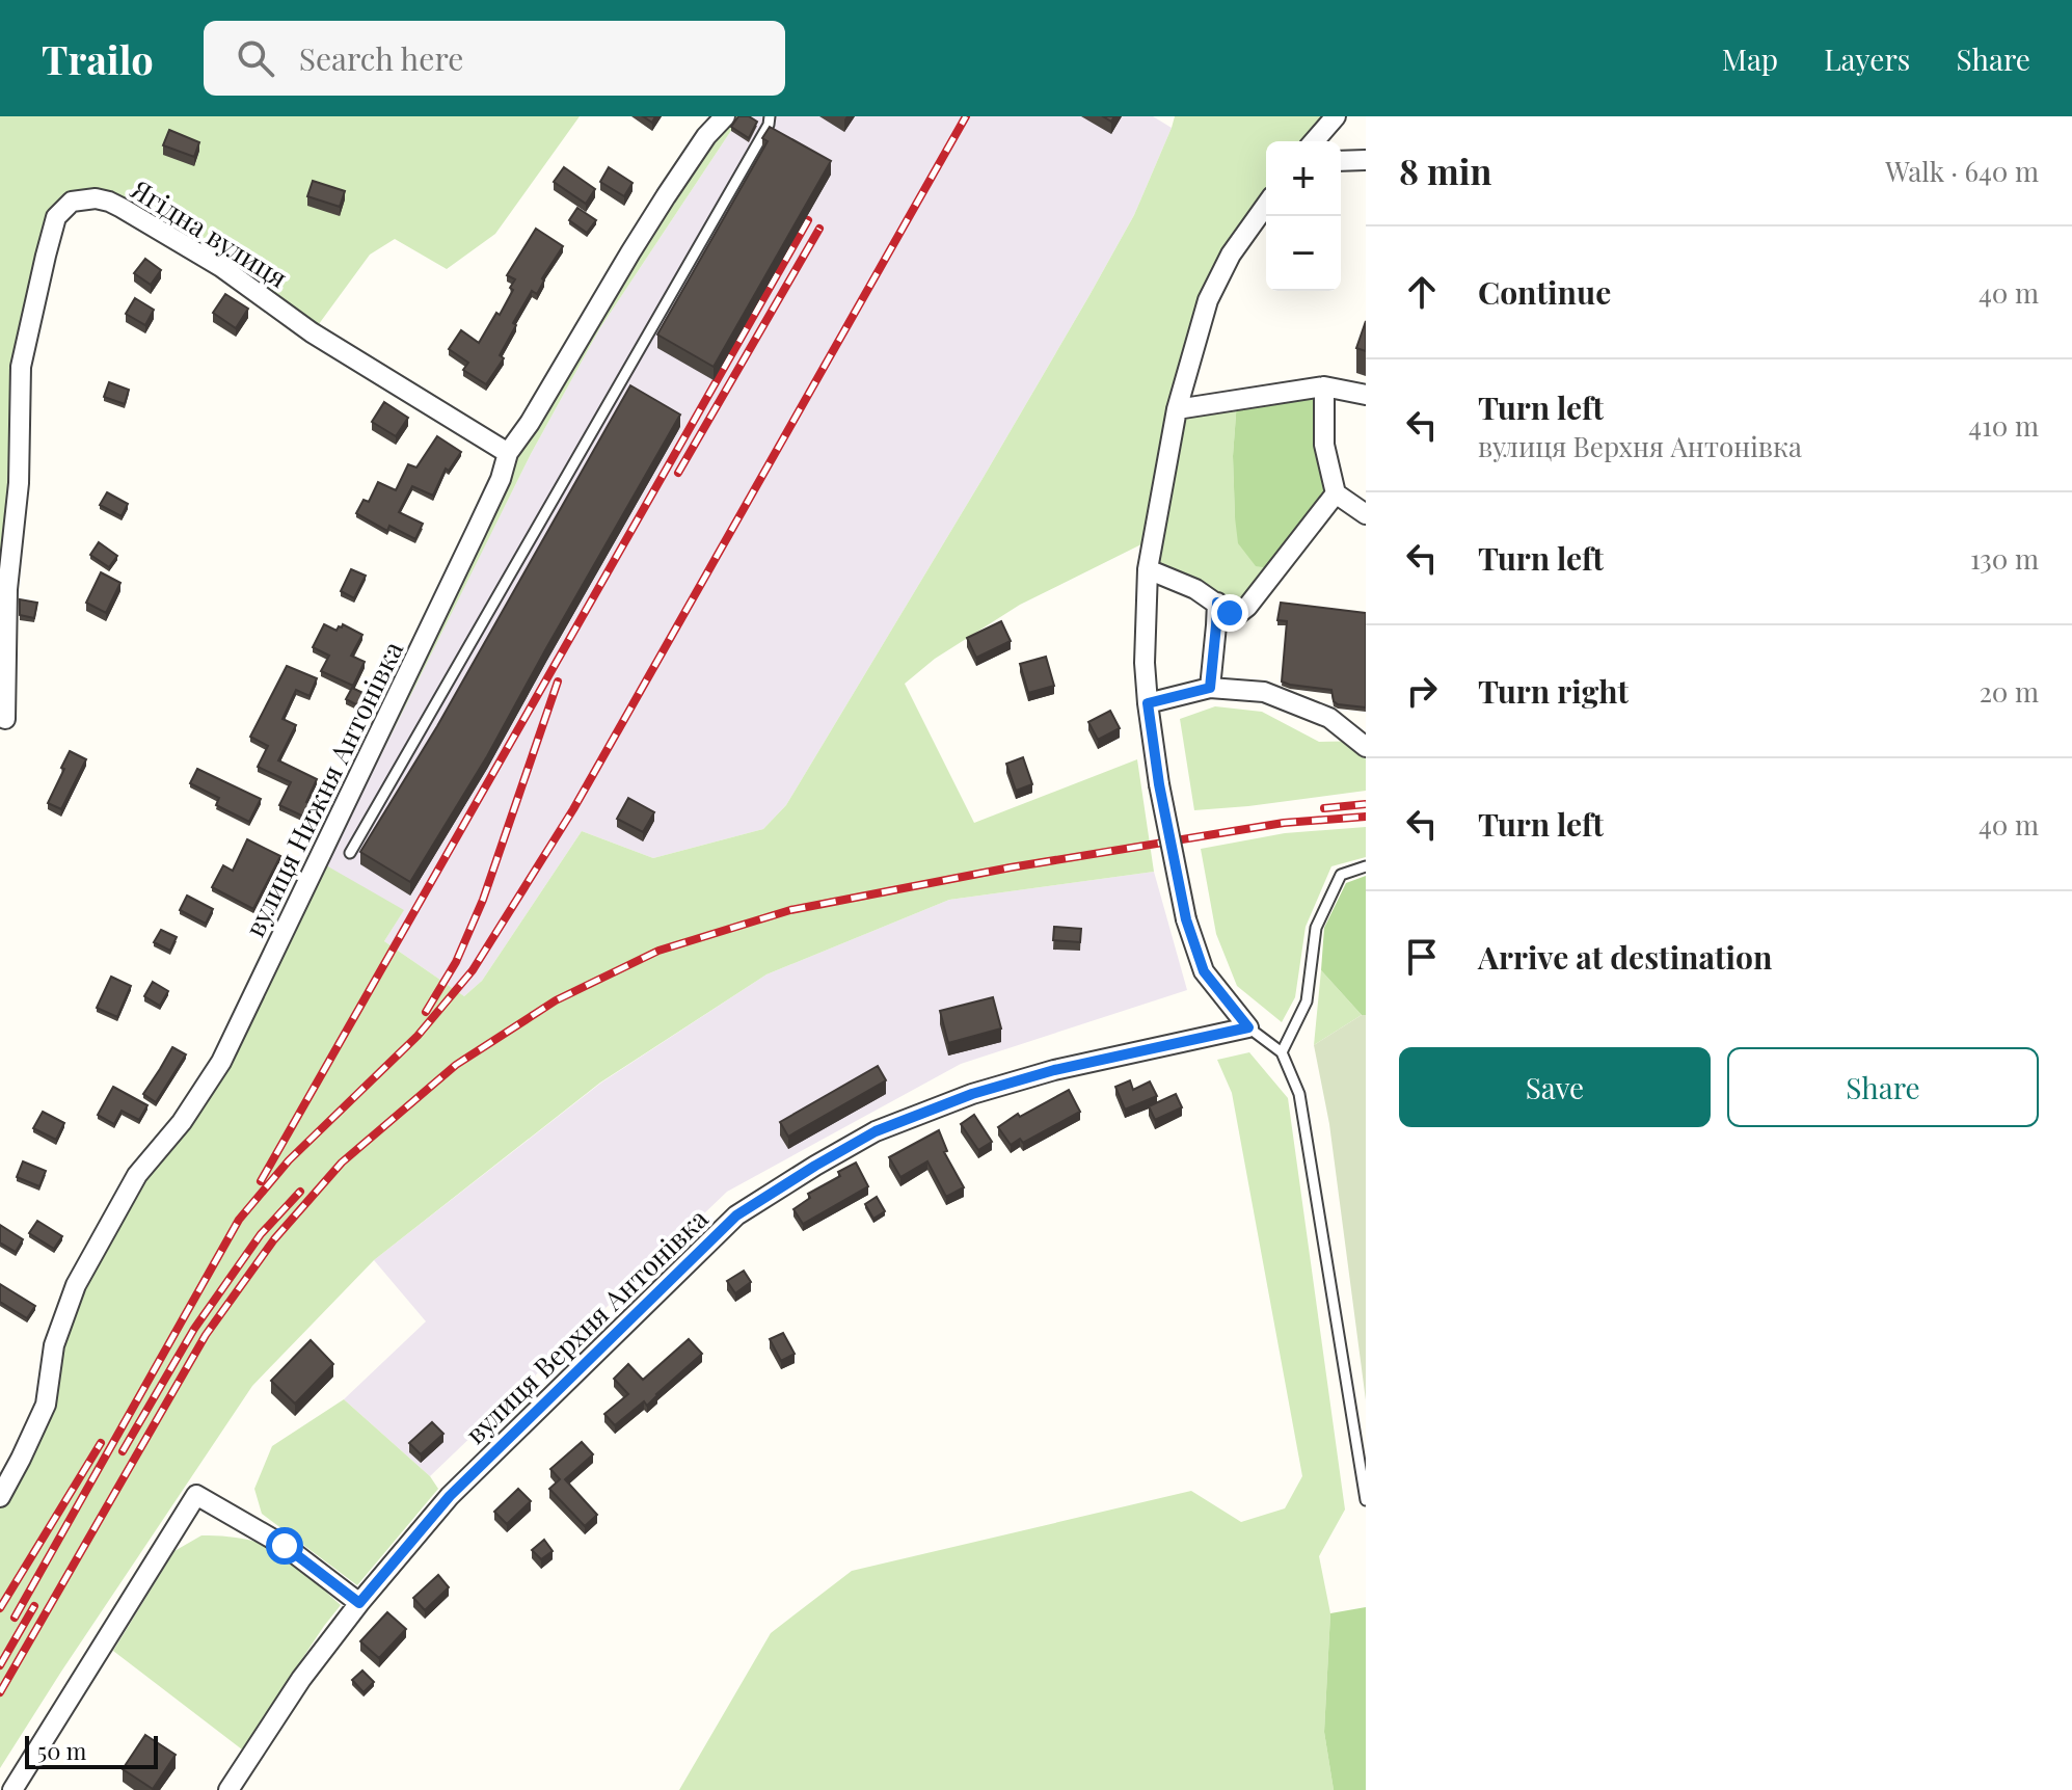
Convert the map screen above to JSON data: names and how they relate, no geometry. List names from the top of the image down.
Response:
{
  "streets": {
    "street": ["Ягідна вулиця", "вулиця Нижня Антонівка", "вулиця Верхня Антонівка"]
  },
  "crossings": [
    ["Ягідна вулиця", "вулиця Нижня Антонівка"]
  ],
  "scale_bar": "50 m",
  "page": {
    "header": "Trailo",
    "search": "Search here",
    "nav": ["Map", "Layers", "Share"],
    "heading": ["8 min", "Walk · 640 m"],
    "map_buttons": ["+", "−"],
    "list": [
      ["Continue", "40 m"],
      ["Turn left", "вулиця Верхня Антонівка", "410 m"],
      ["Turn left", "130 m"],
      ["Turn right", "20 m"],
      ["Turn left", "40 m"],
      "Arrive at destination"
    ],
    "buttons": ["Save", "Share"],
    "scale": "50 m"
  }
}
